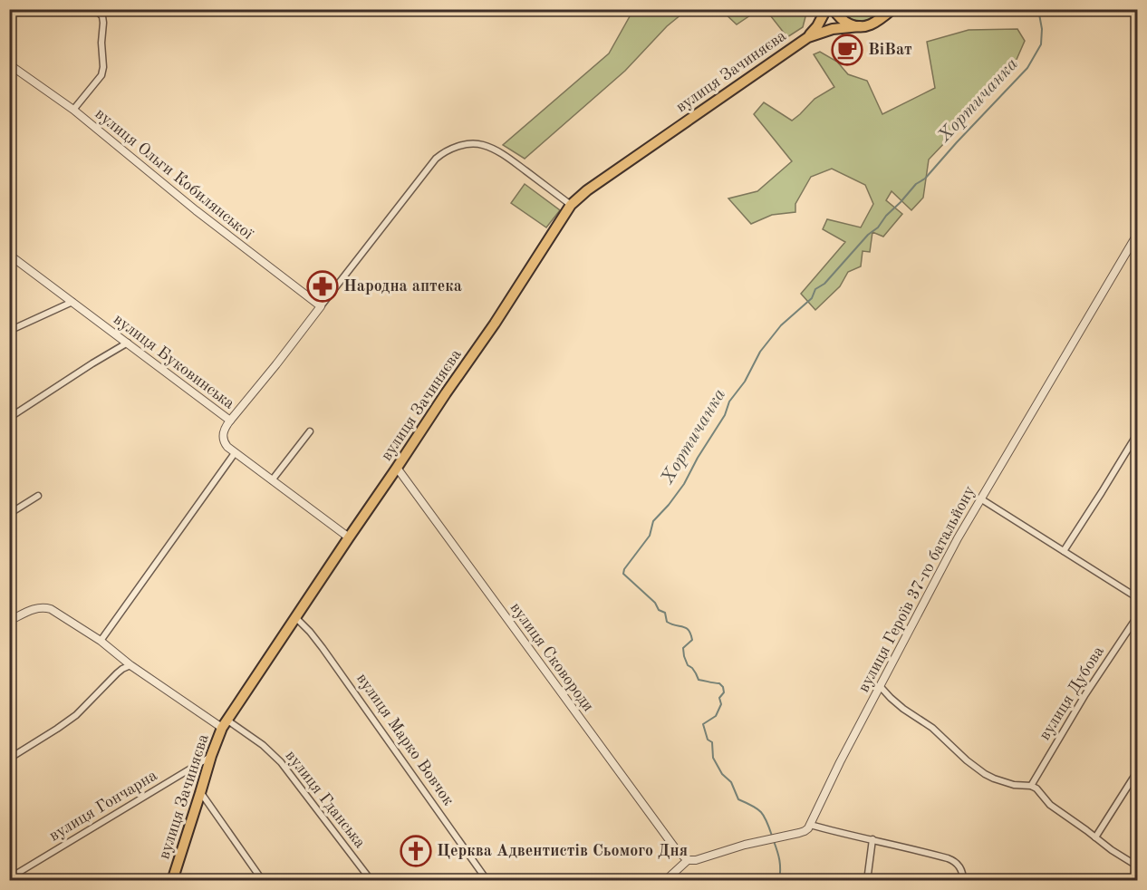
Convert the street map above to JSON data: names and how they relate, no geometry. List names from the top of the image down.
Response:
{
  "streets": {
    "main road": ["вулиця Зачиняєва"],
    "street": [
      "вулиця Ольги Кобилянської",
      "вулиця Буковинська",
      "вулиця Героїв 37-го батальйону",
      "вулиця Сковороди",
      "вулиця Дубова",
      "вулиця Марко Вовчок",
      "вулиця Гданська",
      "вулиця Гончарна"
    ]
  },
  "crossings": [
    ["вулиця Зачиняєва", "вулиця Буковинська"],
    ["вулиця Зачиняєва", "вулиця Сковороди"],
    ["вулиця Зачиняєва", "вулиця Марко Вовчок"],
    ["вулиця Зачиняєва", "вулиця Гданська"],
    ["вулиця Зачиняєва", "вулиця Гончарна"]
  ],
  "water": ["Хортичанка"],
  "places": {
    "cafe": ["ВіВат"],
    "pharmacy": ["Народна аптека"],
    "church": ["Церква Адвентистів Сьомого Дня"]
  }
}
